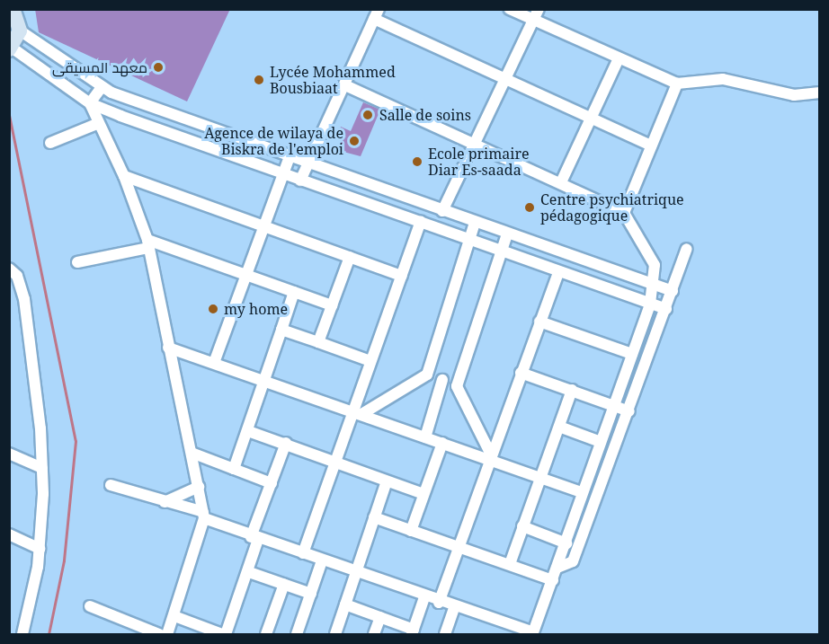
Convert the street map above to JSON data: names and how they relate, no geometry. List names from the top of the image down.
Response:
{
  "places": [
    "معهد المسيقى",
    "Lycée Mohammed Bousbiaat",
    "Salle de soins",
    "Agence de wilaya de Biskra de l'emploi",
    "Ecole primaire Diar Es-saada",
    "Centre psychiatrique pédagogique",
    "my home"
  ]
}
